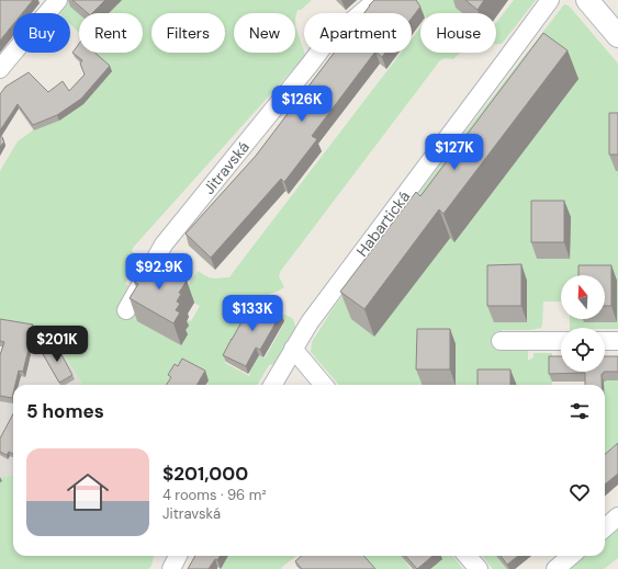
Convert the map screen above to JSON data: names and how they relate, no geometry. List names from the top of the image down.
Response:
{
  "streets": {
    "street": ["Jitravská", "Habartická"]
  },
  "north": "top",
  "page": {
    "chip": [
      "Buy",
      "Rent",
      "Filters",
      "New",
      "Apartment",
      "House"
    ],
    "price": [
      "$126K",
      "$127K",
      "$92.9K",
      "$133K",
      "$201K"
    ],
    "heading": "5 homes",
    "list": [
      {
        "name": "$201,000",
        "note": "4 rooms · 96 m² · Jitravská"
      }
    ]
  }
}
